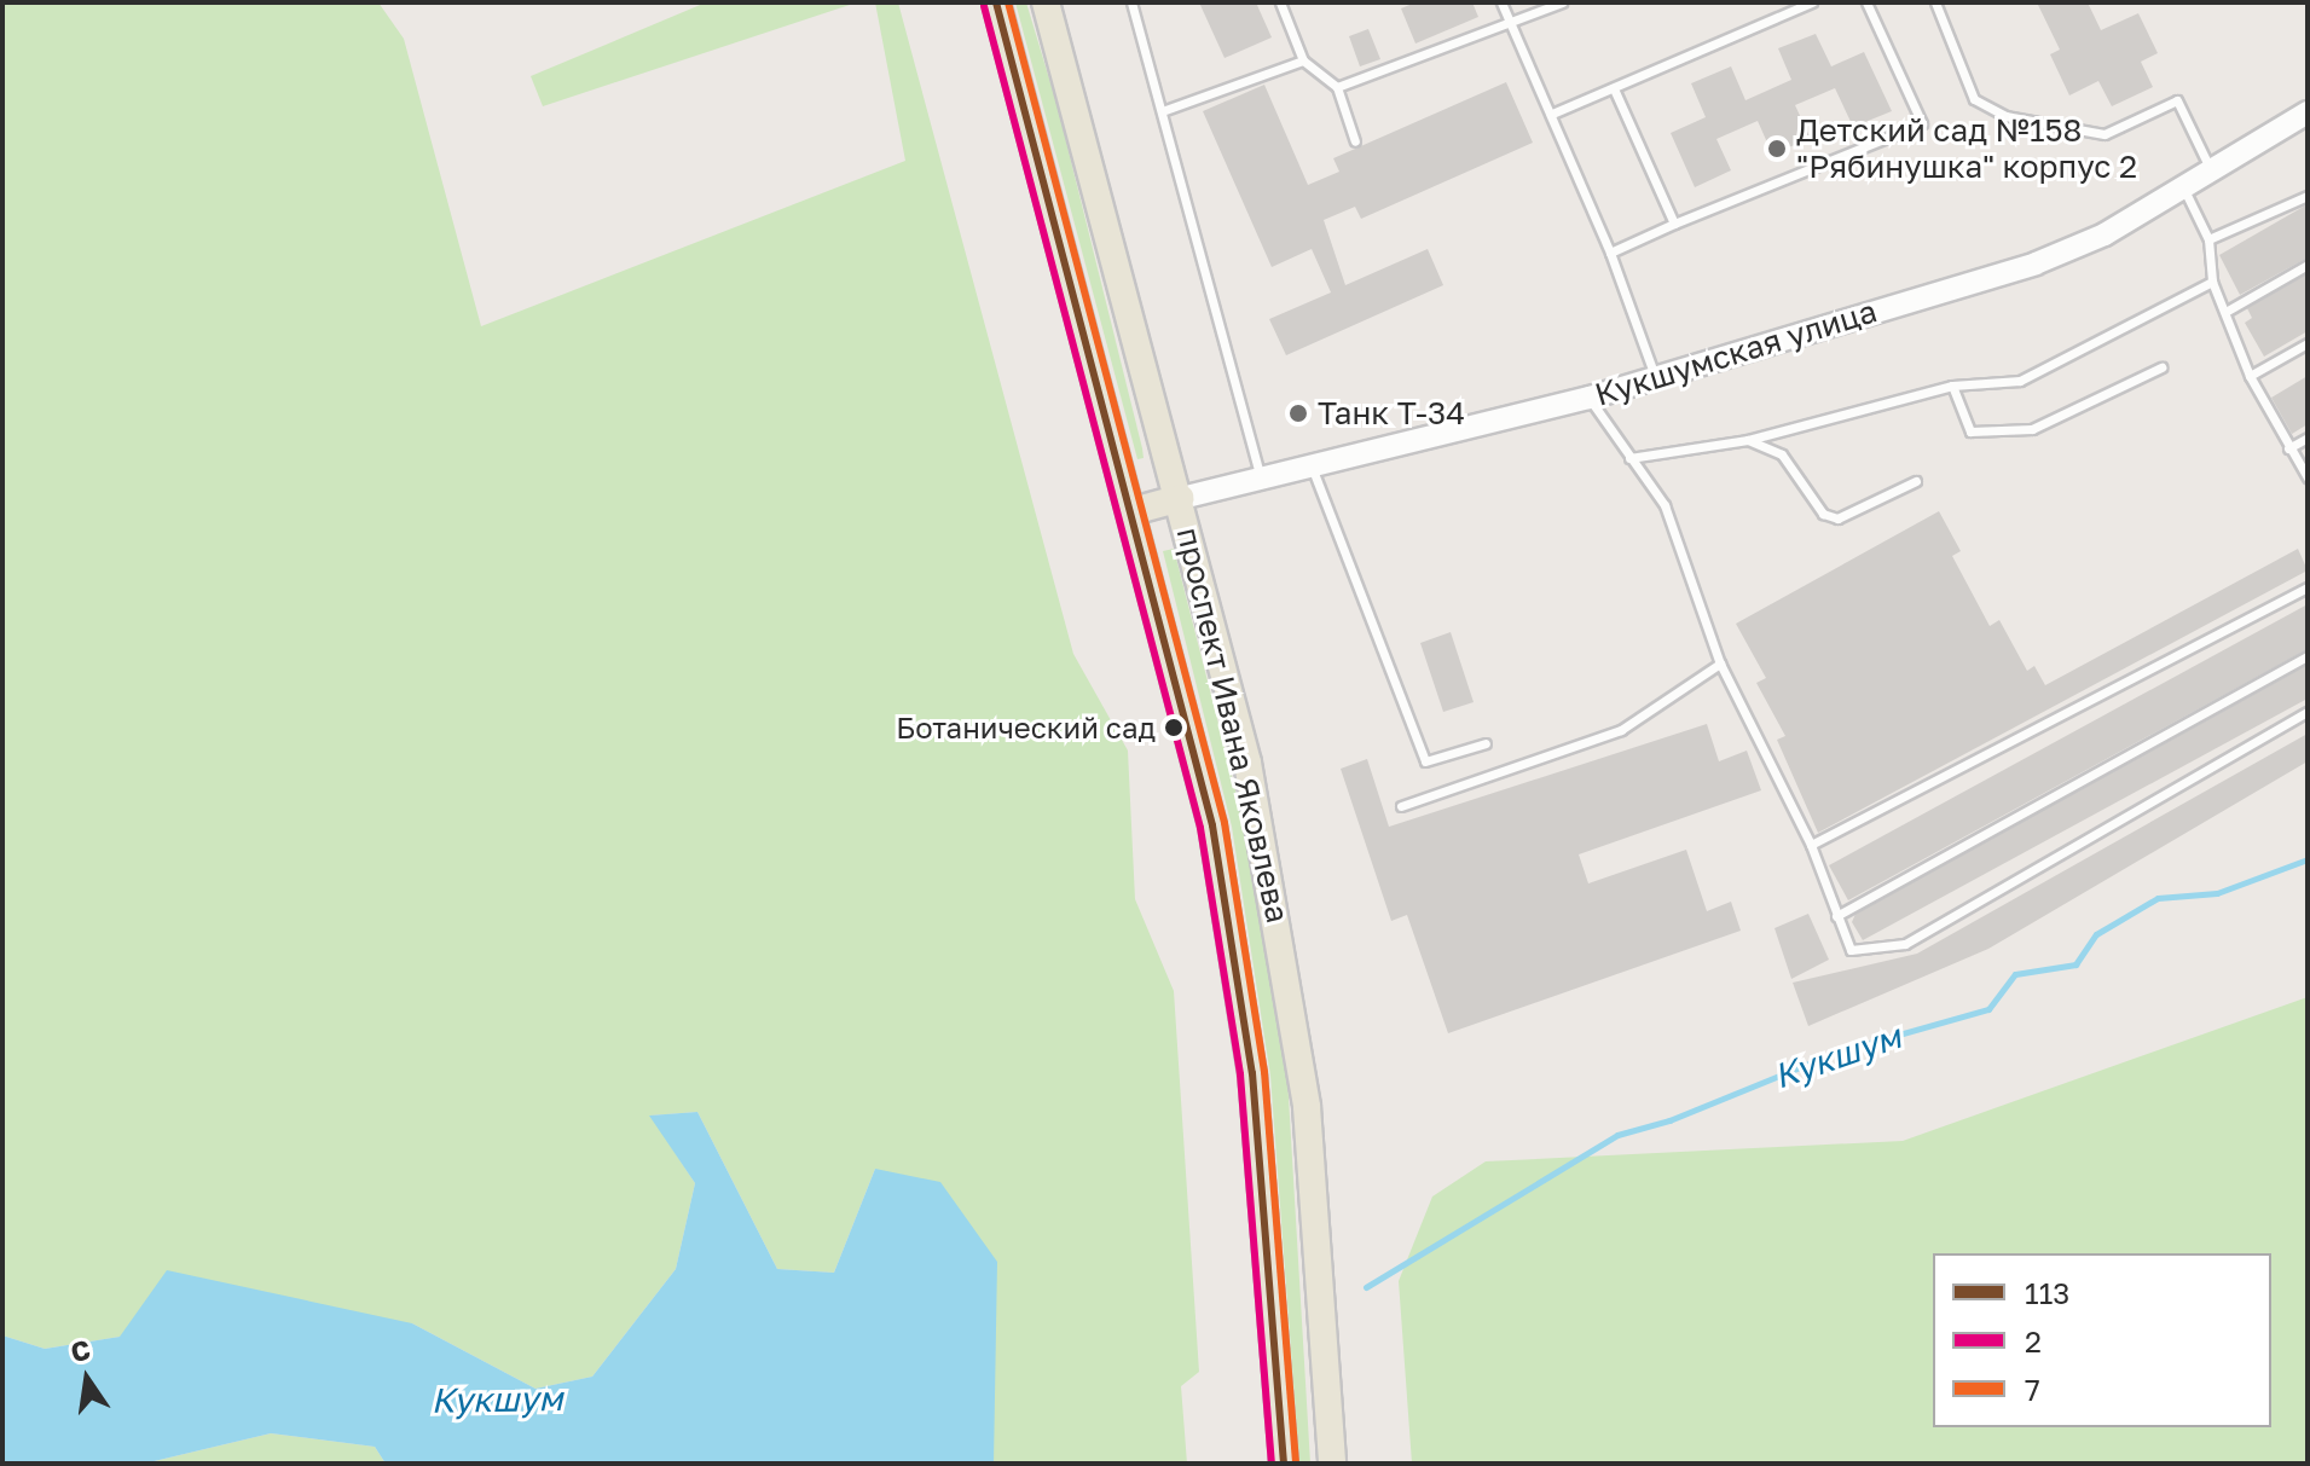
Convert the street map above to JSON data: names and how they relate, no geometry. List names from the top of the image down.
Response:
{
  "streets": {
    "main road": ["Кукшумская улица", "проспект Ивана Яковлева"]
  },
  "crossings": [
    ["Кукшумская улица", "проспект Ивана Яковлева"]
  ],
  "water": ["Кукшум"],
  "places": ["Детский сад №158 \"Рябинушка\" корпус 2", "Танк Т-34", "Ботанический сад"],
  "lines": ["transit line 113", "transit line 7", "transit line 2"],
  "legend": ["113", "2", "7"],
  "north": "top"
}
